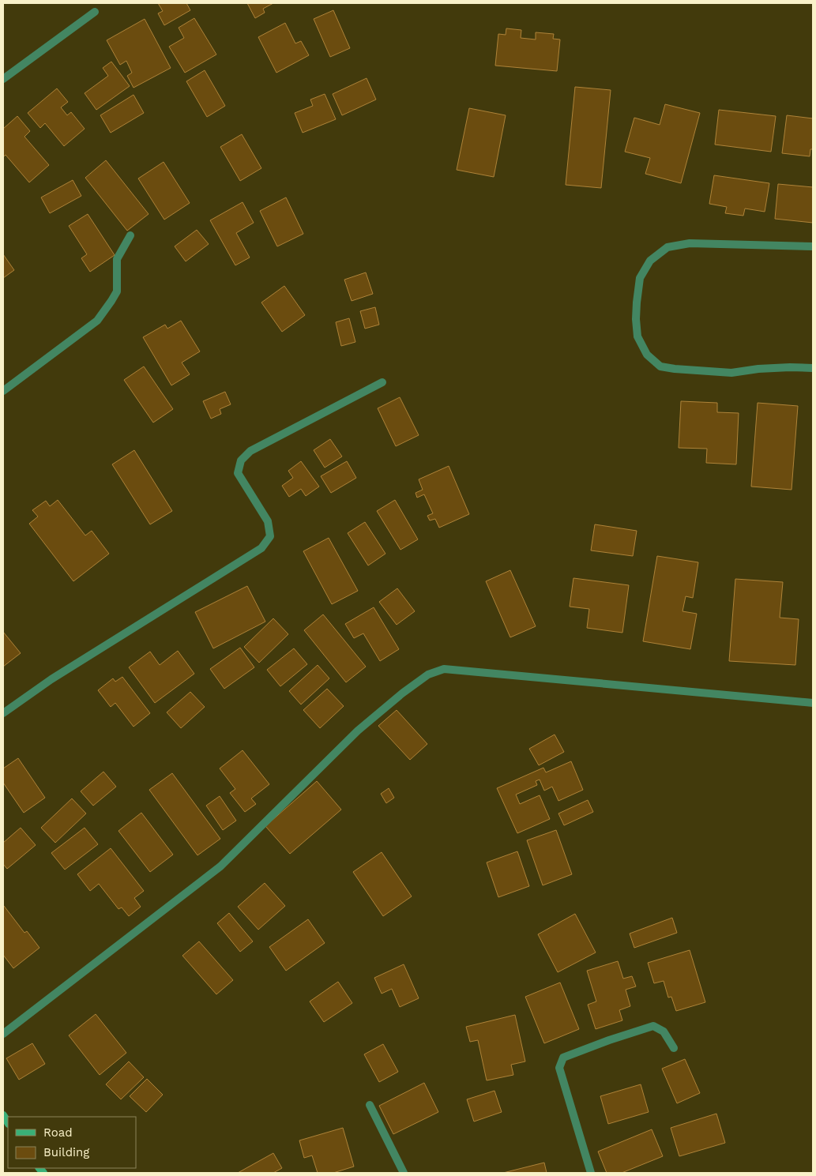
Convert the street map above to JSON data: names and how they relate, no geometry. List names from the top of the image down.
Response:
{
  "legend": ["Road", "Building"]
}
